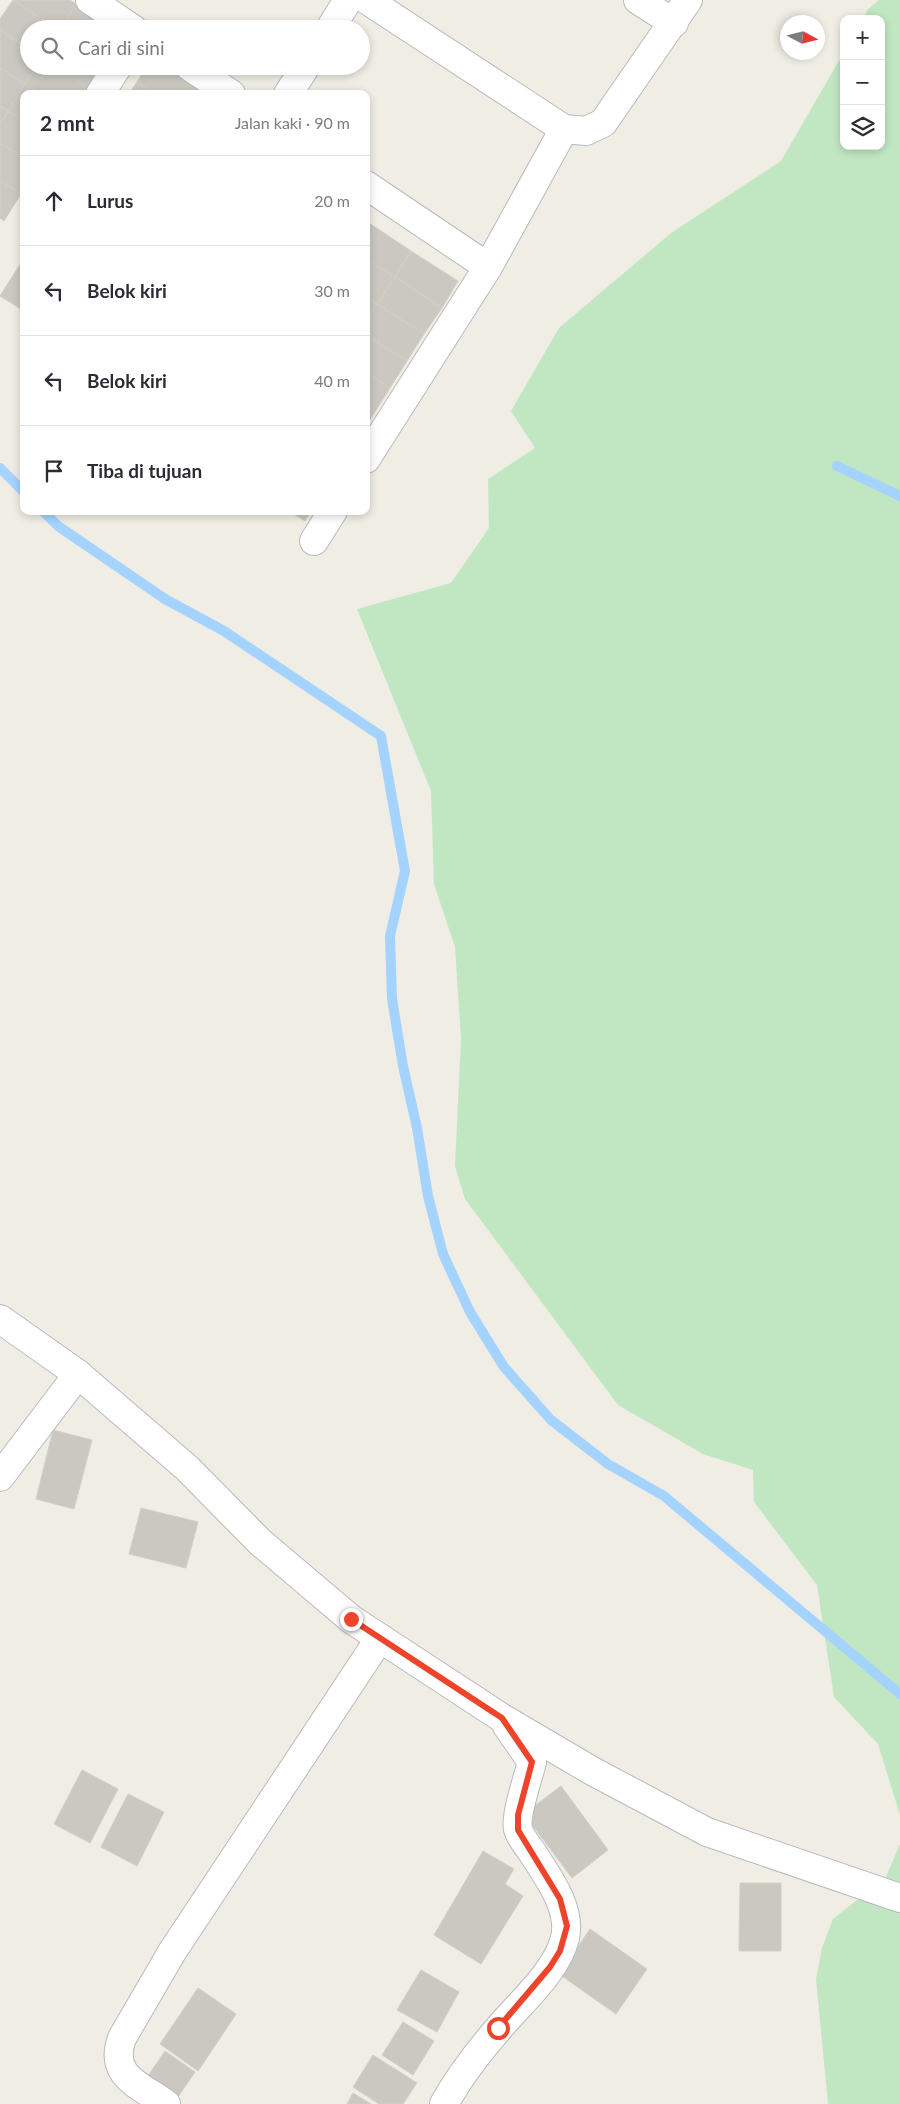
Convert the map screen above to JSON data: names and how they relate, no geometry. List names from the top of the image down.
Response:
{
  "north": "right",
  "page": {
    "map_buttons": ["+", "−"],
    "search": "Cari di sini",
    "heading": ["2 mnt", "Jalan kaki · 90 m"],
    "list": [
      ["Lurus", "20 m"],
      ["Belok kiri", "30 m"],
      ["Belok kiri", "40 m"],
      "Tiba di tujuan"
    ]
  }
}
